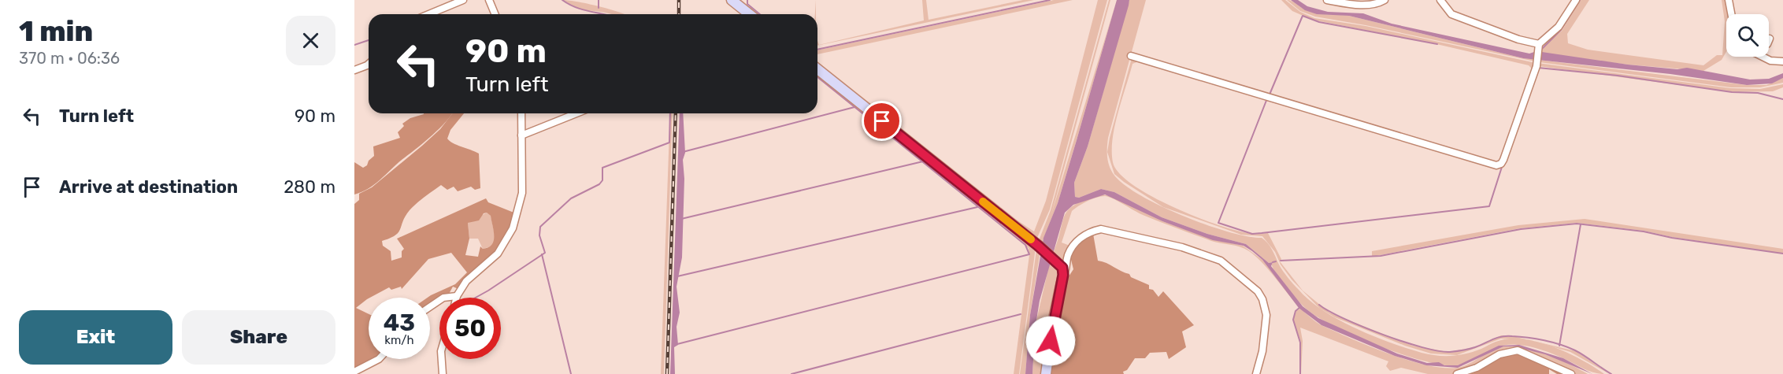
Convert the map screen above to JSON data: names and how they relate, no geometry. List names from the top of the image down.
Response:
{
  "page": {
    "heading": ["1 min", "370 m · 06:36"],
    "turn": ["90 m", "Turn left"],
    "list": [
      {
        "name": "Turn left",
        "value": "90 m"
      },
      {
        "name": "Arrive at destination",
        "value": "280 m"
      }
    ],
    "speed": "43 km/h",
    "limit": "50",
    "buttons": ["Exit", "Share"]
  }
}
